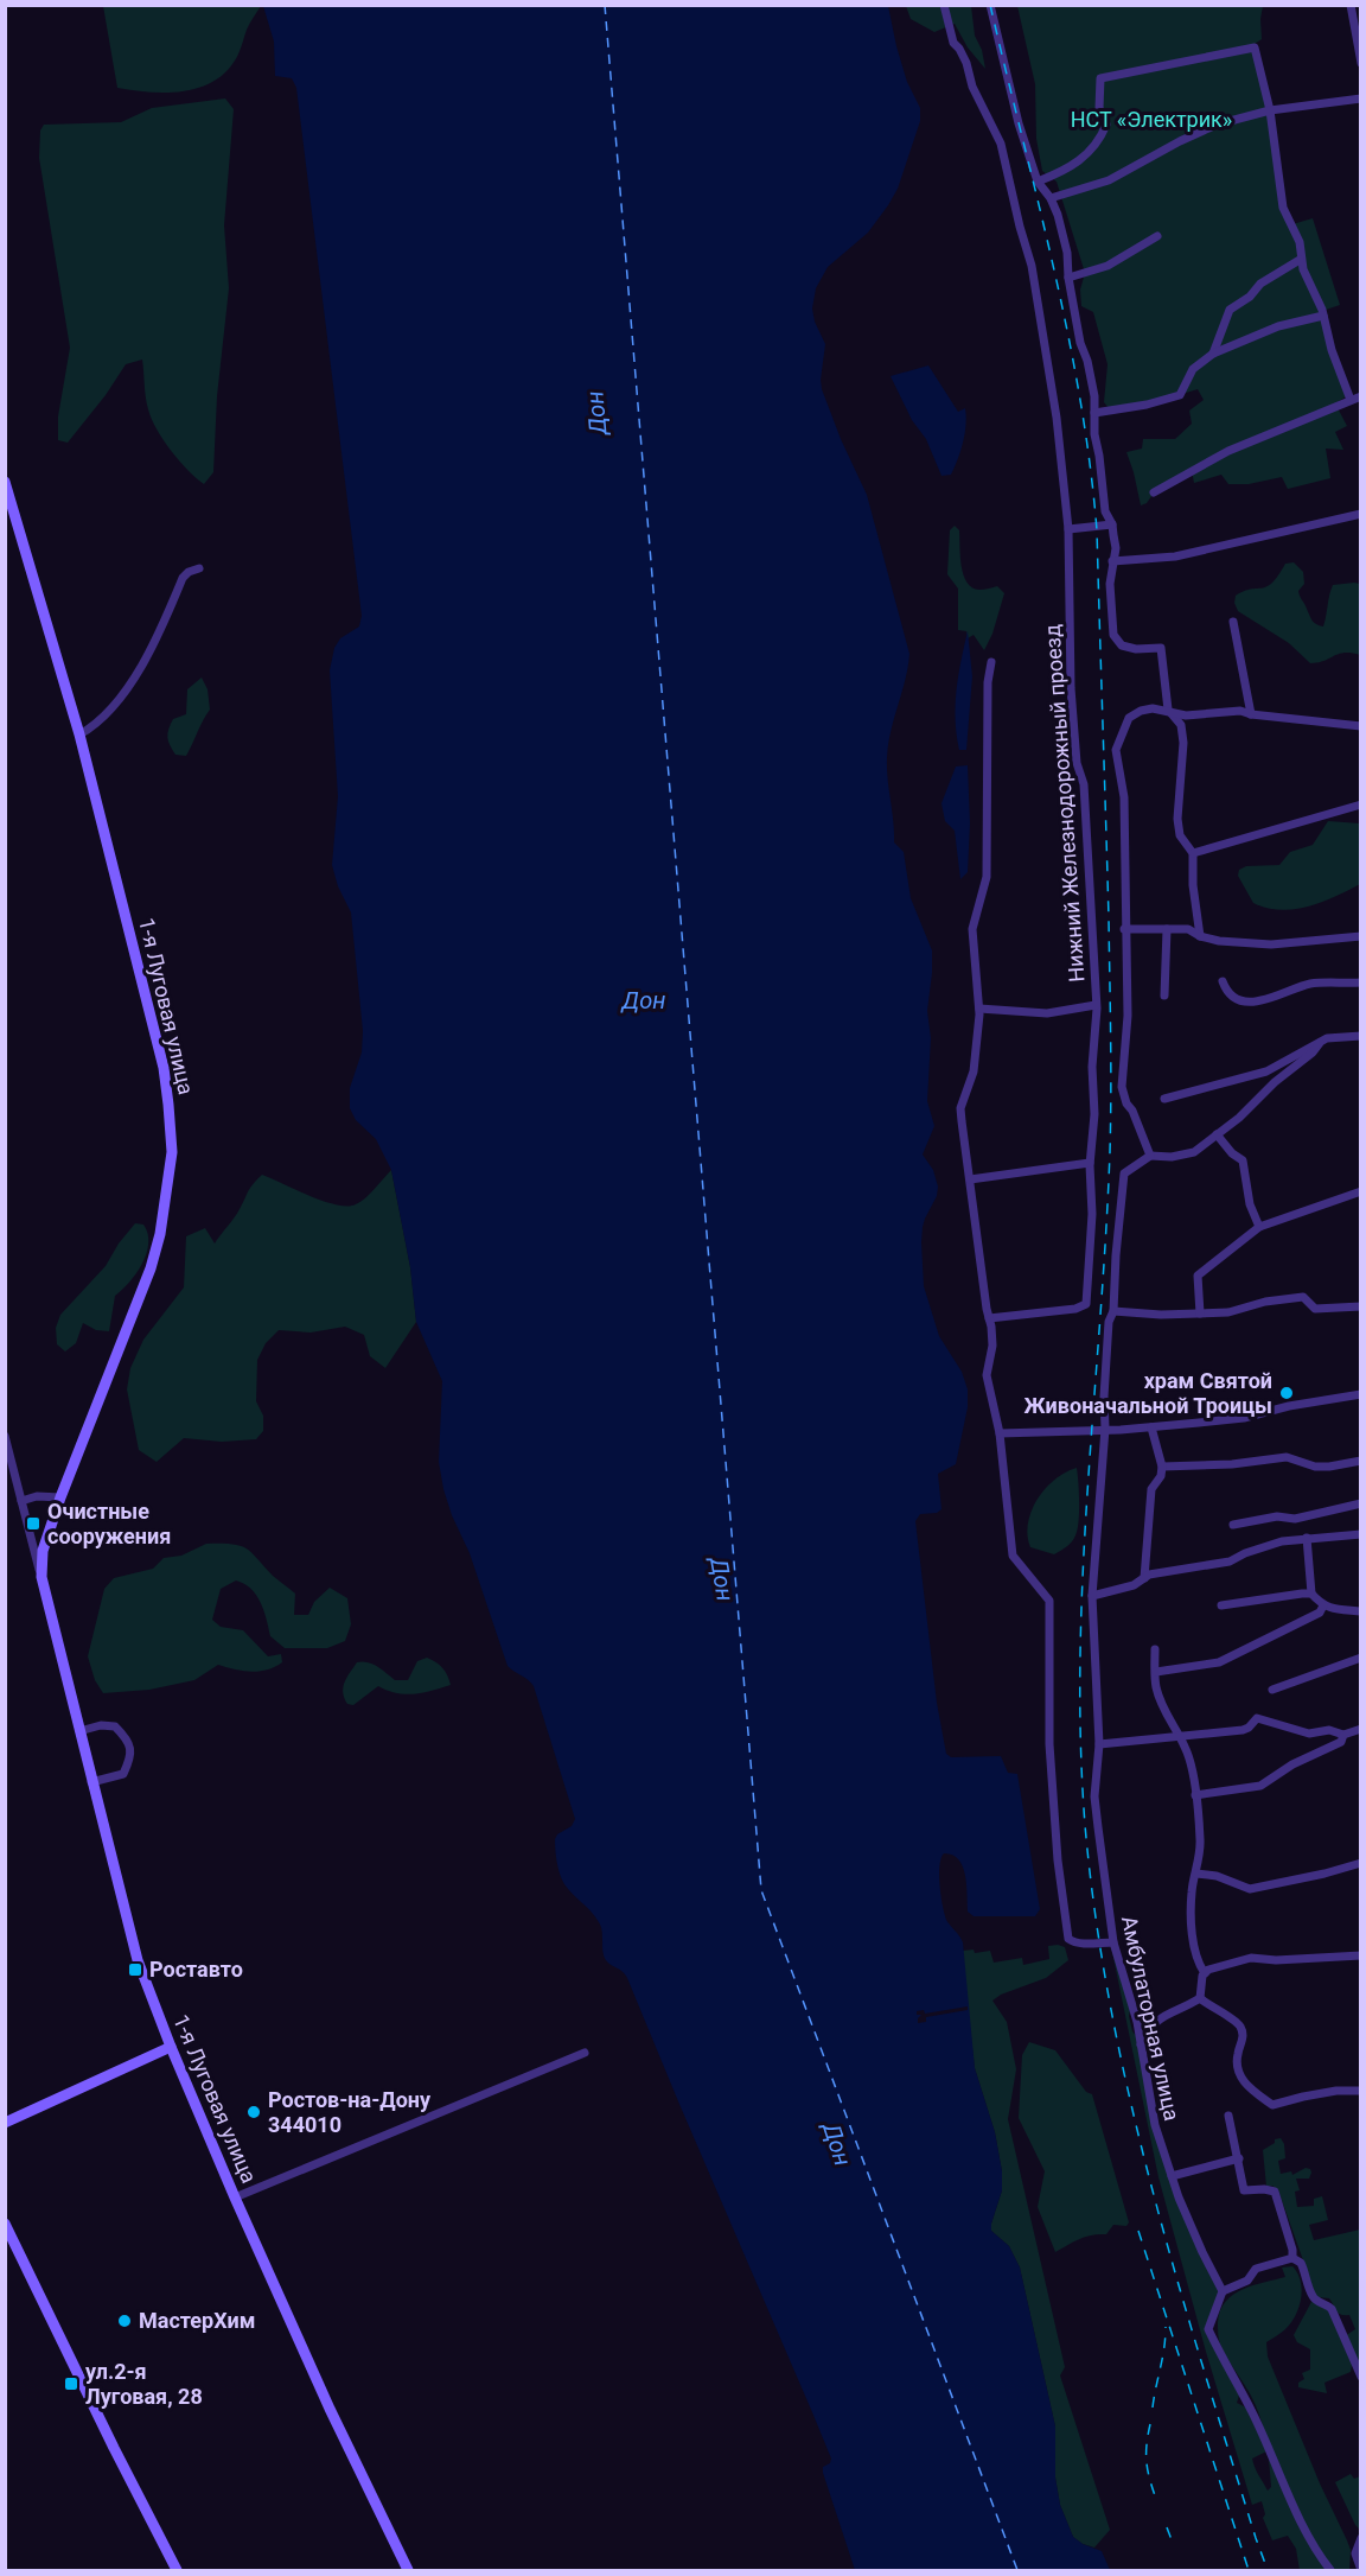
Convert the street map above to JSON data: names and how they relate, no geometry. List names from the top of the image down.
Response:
{
  "streets": {
    "main road": ["1-я Луговая улица"],
    "street": ["Нижний Железнодорожный проезд", "Амбулаторная улица"]
  },
  "water": ["Дон"],
  "parks": ["НСТ «Электрик»"],
  "places": {
    "other": ["храм Святой Живоначальной Троицы", "Ростов-на-Дону 344010", "МастерХим"],
    "transit": ["Очистные сооружения", "Роставто", "ул.2-я Луговая, 28"]
  }
}
